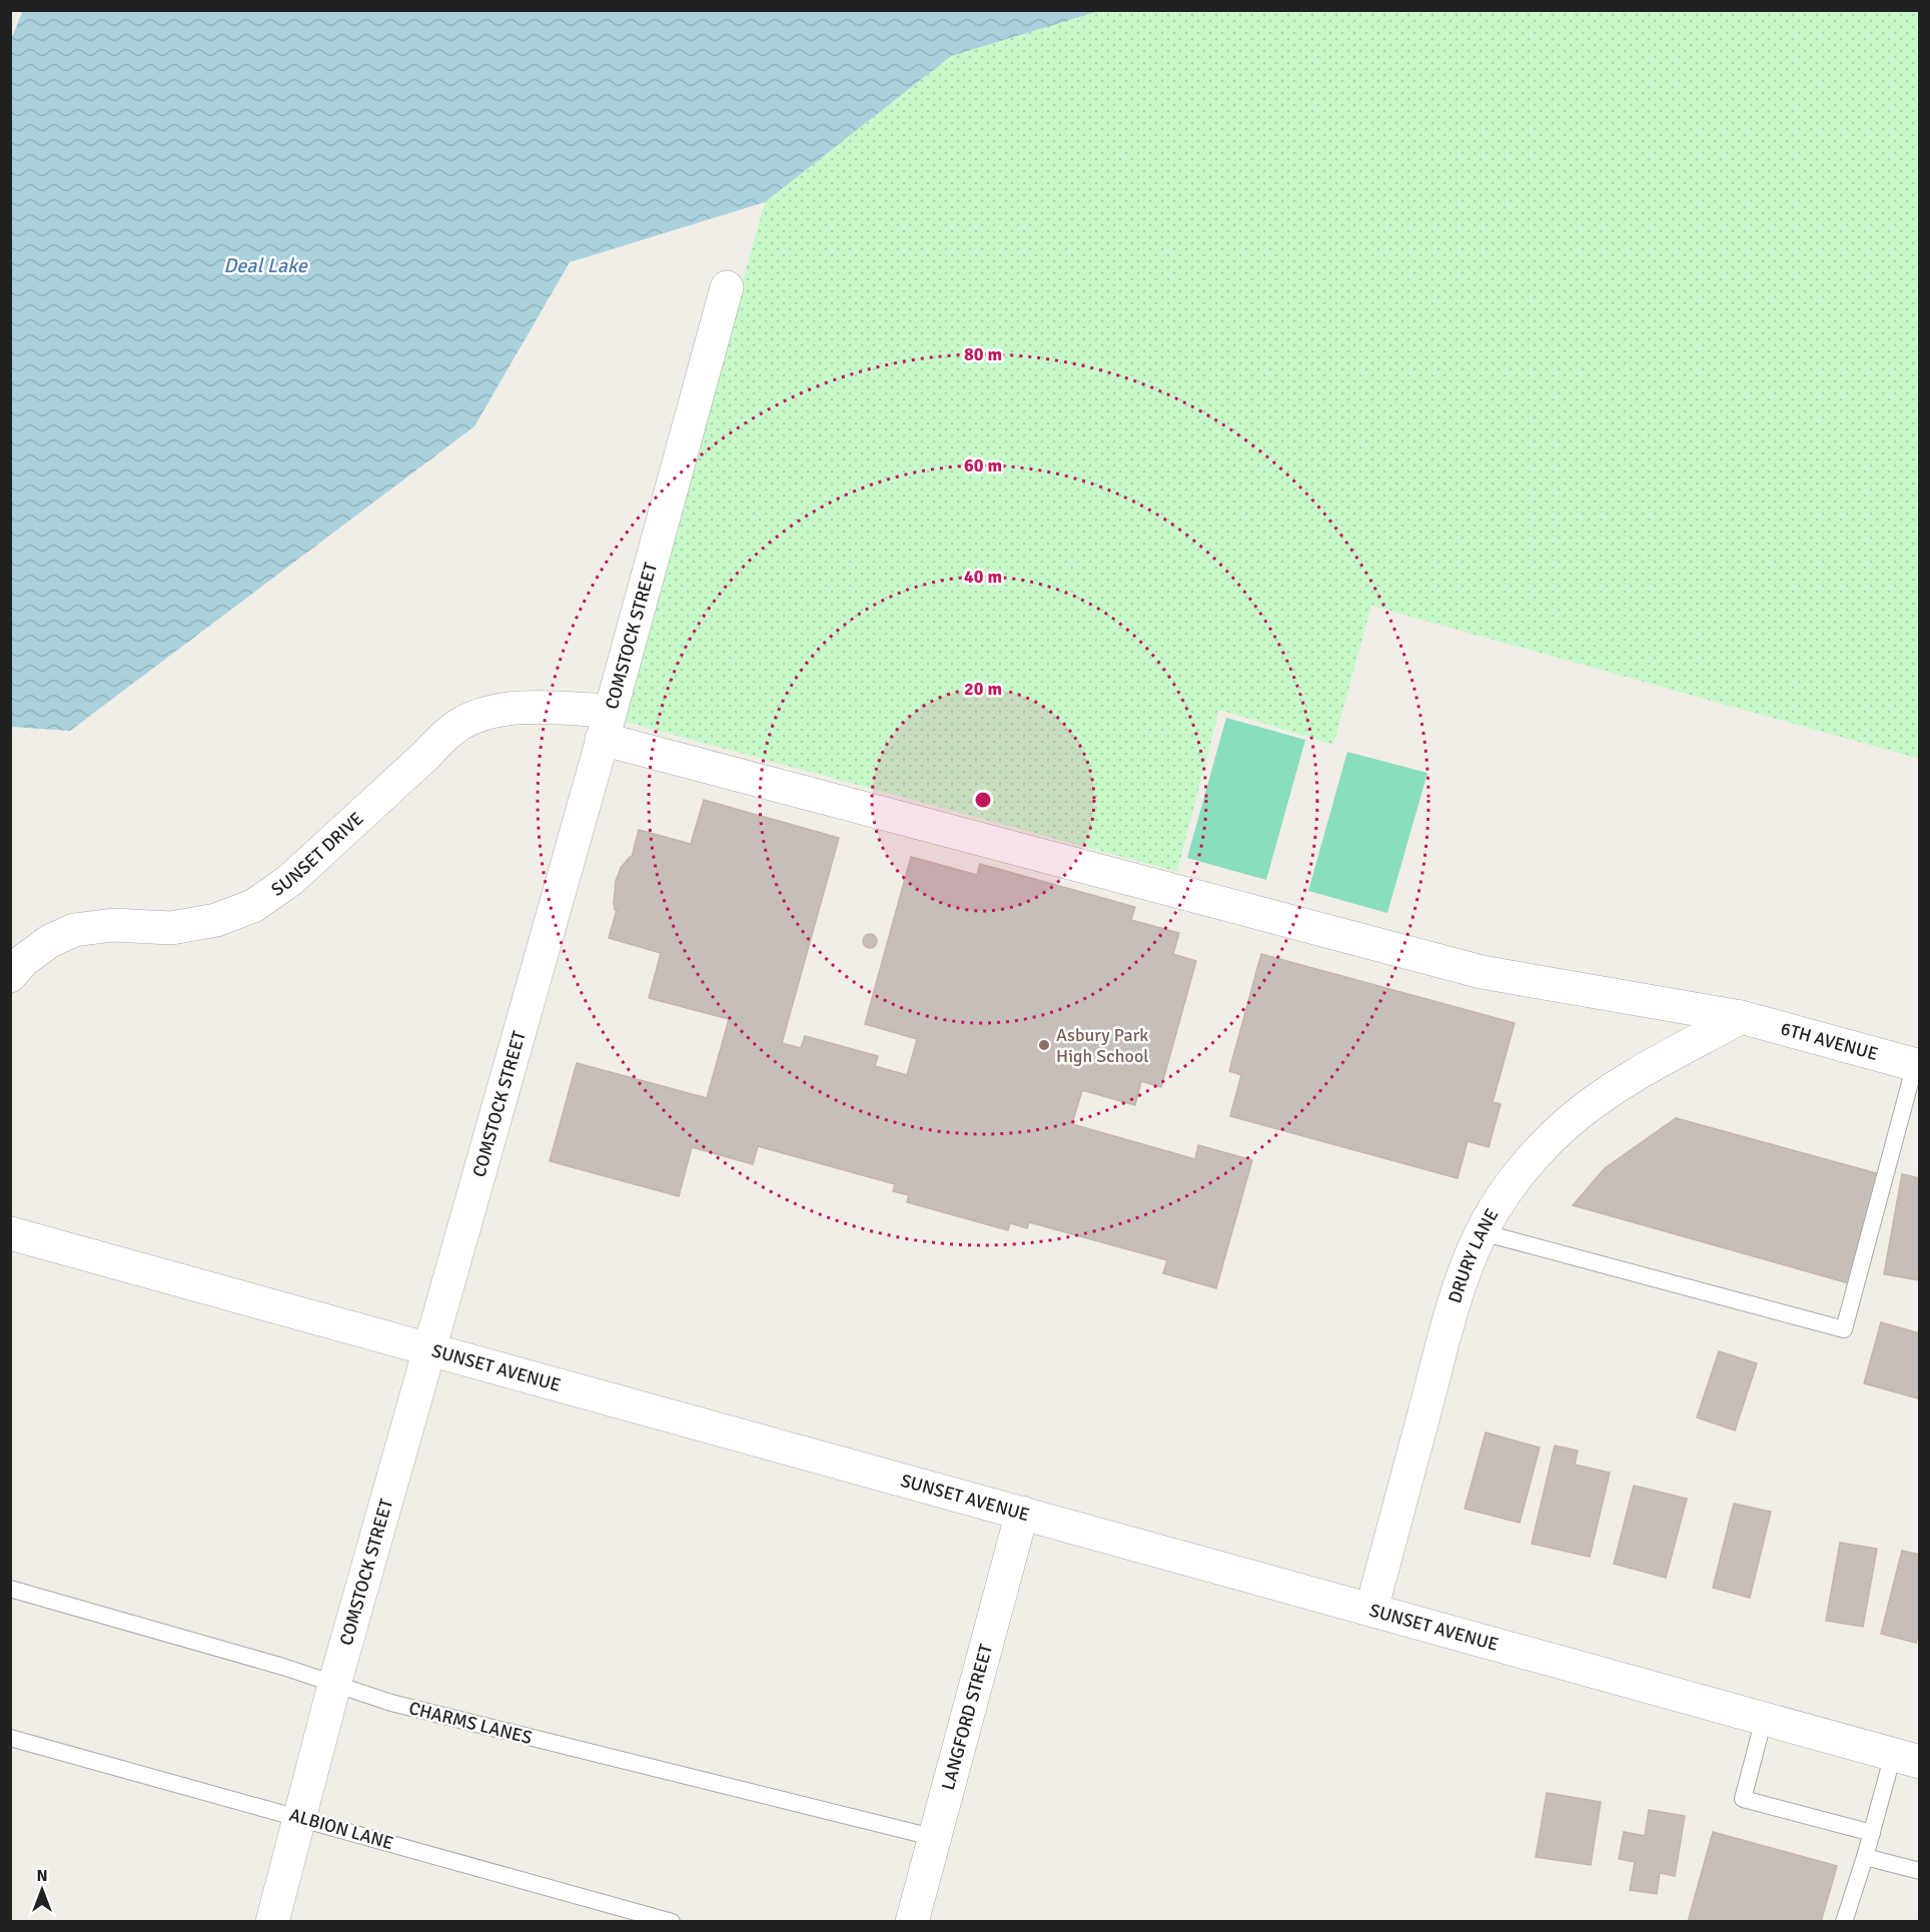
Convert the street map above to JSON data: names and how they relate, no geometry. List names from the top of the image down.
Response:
{
  "streets": {
    "street": [
      "COMSTOCK STREET",
      "SUNSET DRIVE",
      "6TH AVENUE",
      "DRURY LANE",
      "SUNSET AVENUE",
      "LANGFORD STREET"
    ],
    "lane": ["CHARMS LANES", "ALBION LANE"]
  },
  "crossings": [
    ["COMSTOCK STREET", "SUNSET DRIVE"],
    ["COMSTOCK STREET", "SUNSET AVENUE"],
    ["COMSTOCK STREET", "CHARMS LANES"],
    ["COMSTOCK STREET", "ALBION LANE"],
    ["SUNSET DRIVE", "6TH AVENUE"],
    ["SUNSET DRIVE", "DRURY LANE"],
    ["6TH AVENUE", "DRURY LANE"],
    ["DRURY LANE", "SUNSET AVENUE"],
    ["SUNSET AVENUE", "LANGFORD STREET"],
    ["LANGFORD STREET", "CHARMS LANES"]
  ],
  "water": ["Deal Lake"],
  "places": ["Asbury Park High School"],
  "north": "top",
  "rings": [
    "80 m",
    "60 m",
    "40 m",
    "20 m"
  ]
}
